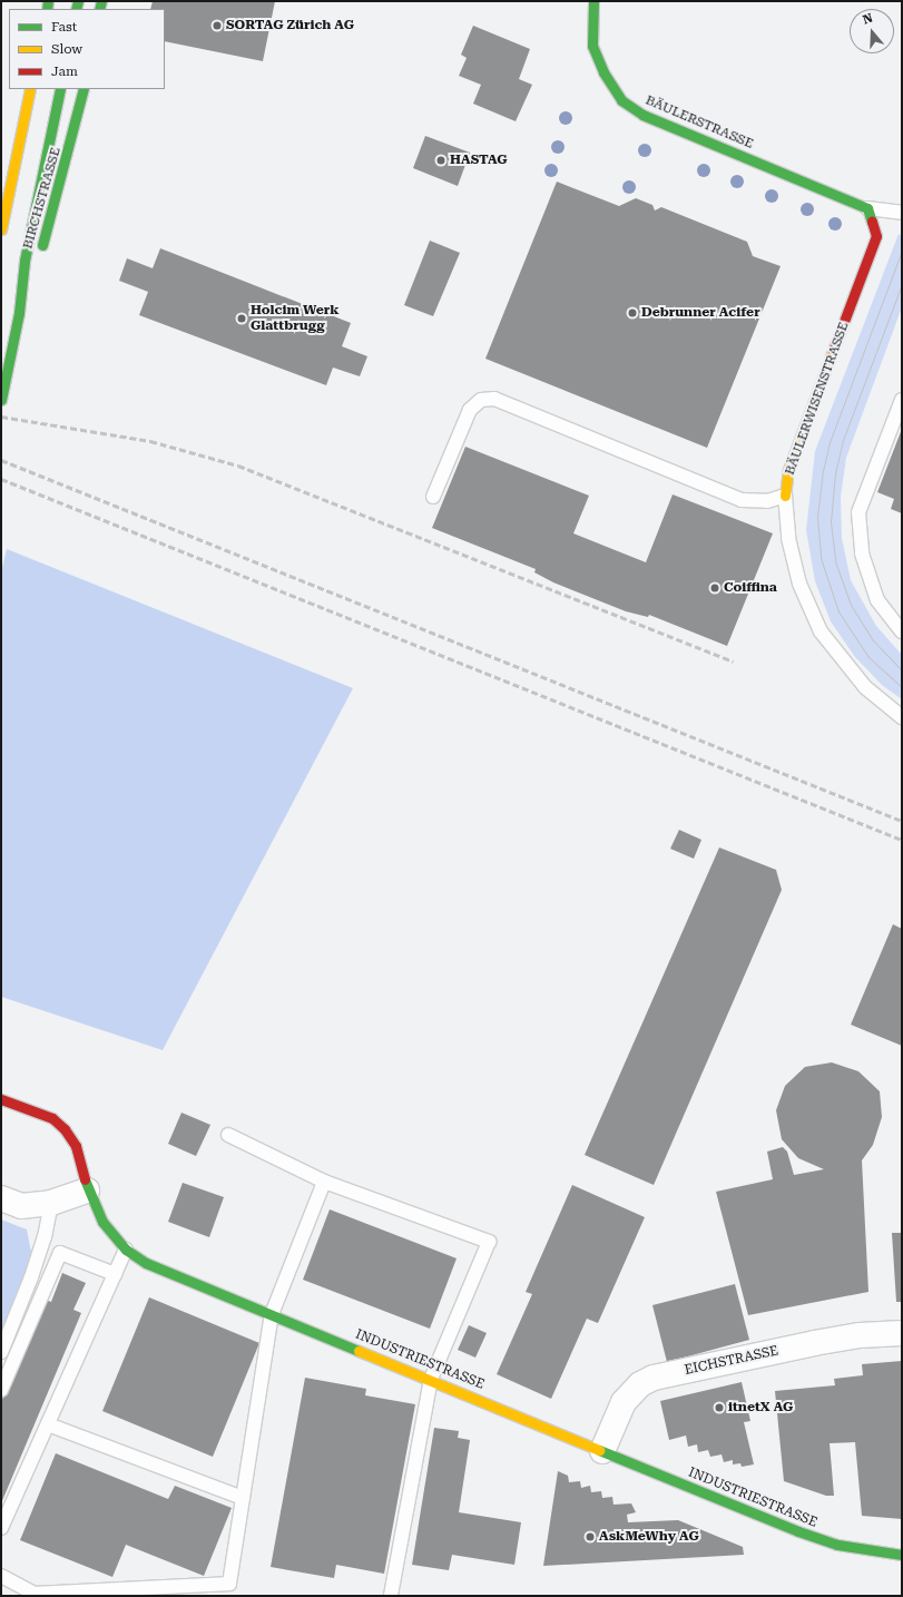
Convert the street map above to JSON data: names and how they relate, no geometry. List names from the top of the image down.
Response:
{
  "streets": {
    "street": [
      "BÄULERSTRASSE",
      "BIRCHSTRASSE",
      "BÄULERWISENSTRASSE",
      "INDUSTRIESTRASSE",
      "EICHSTRASSE"
    ]
  },
  "crossings": [
    ["BÄULERSTRASSE", "BÄULERWISENSTRASSE"],
    ["INDUSTRIESTRASSE", "EICHSTRASSE"]
  ],
  "places": [
    "SORTAG Zürich AG",
    "HASTAG",
    "Debrunner Acifer",
    "Holcim Werk Glattbrugg",
    "Coiffina",
    "itnetX AG",
    "AskMeWhy AG"
  ],
  "legend": ["Fast", "Slow", "Jam"],
  "north": "top"
}
